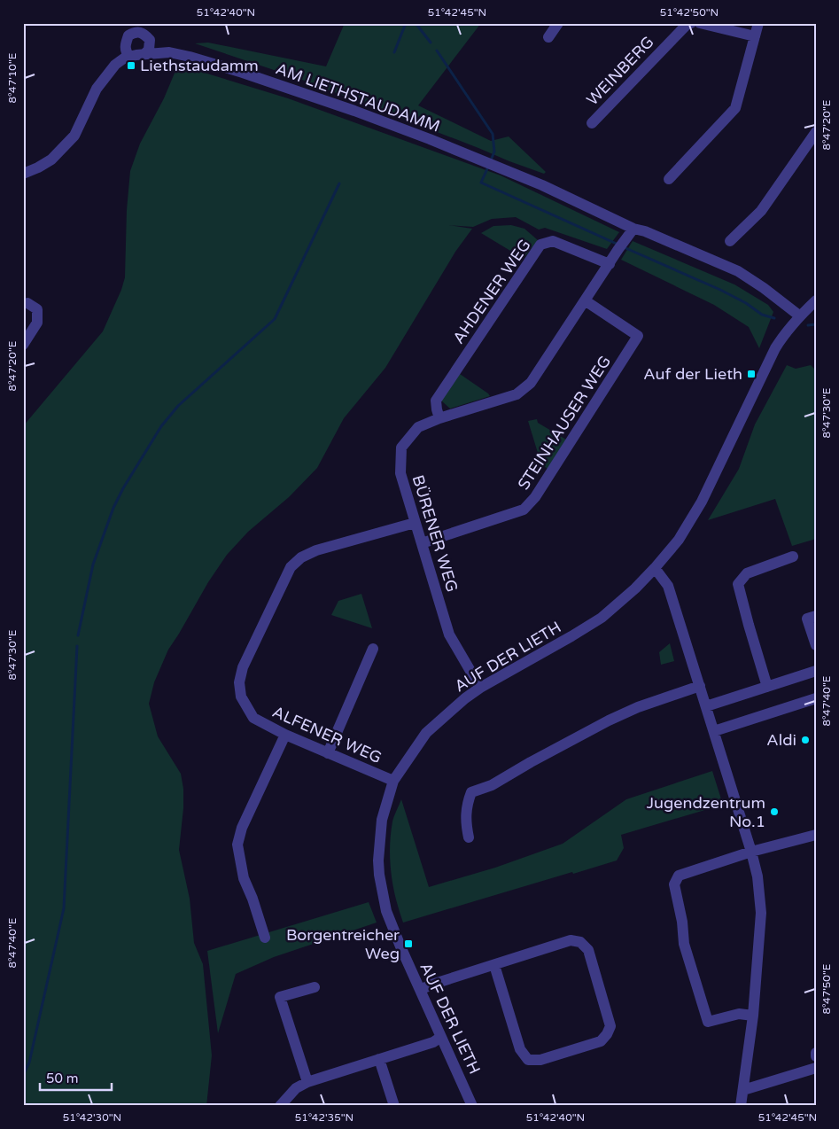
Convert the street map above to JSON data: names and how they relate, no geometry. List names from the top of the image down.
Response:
{
  "streets": {
    "street": [
      "WEINBERG",
      "AM LIETHSTAUDAMM",
      "AHDENER WEG",
      "STEINHAUSER WEG",
      "BÜRENER WEG",
      "AUF DER LIETH",
      "ALFENER WEG"
    ]
  },
  "crossings": [
    ["AM LIETHSTAUDAMM", "BÜRENER WEG"],
    ["AHDENER WEG", "BÜRENER WEG"],
    ["STEINHAUSER WEG", "BÜRENER WEG"],
    ["BÜRENER WEG", "AUF DER LIETH"],
    ["BÜRENER WEG", "ALFENER WEG"],
    ["AUF DER LIETH", "ALFENER WEG"]
  ],
  "places": {
    "transit": ["Liethstaudamm", "Auf der Lieth", "Borgentreicher Weg"],
    "other": ["Aldi", "Jugendzentrum No.1"]
  },
  "scale_bar": "50 m",
  "coordinates": [
    "51°42'40\"N",
    "51°42'45\"N",
    "51°42'50\"N",
    "8°47'10\"E",
    "8°47'20\"E",
    "8°47'30\"E",
    "8°47'40\"E",
    "8°47'50\"E",
    "51°42'30\"N",
    "51°42'35\"N"
  ]
}
